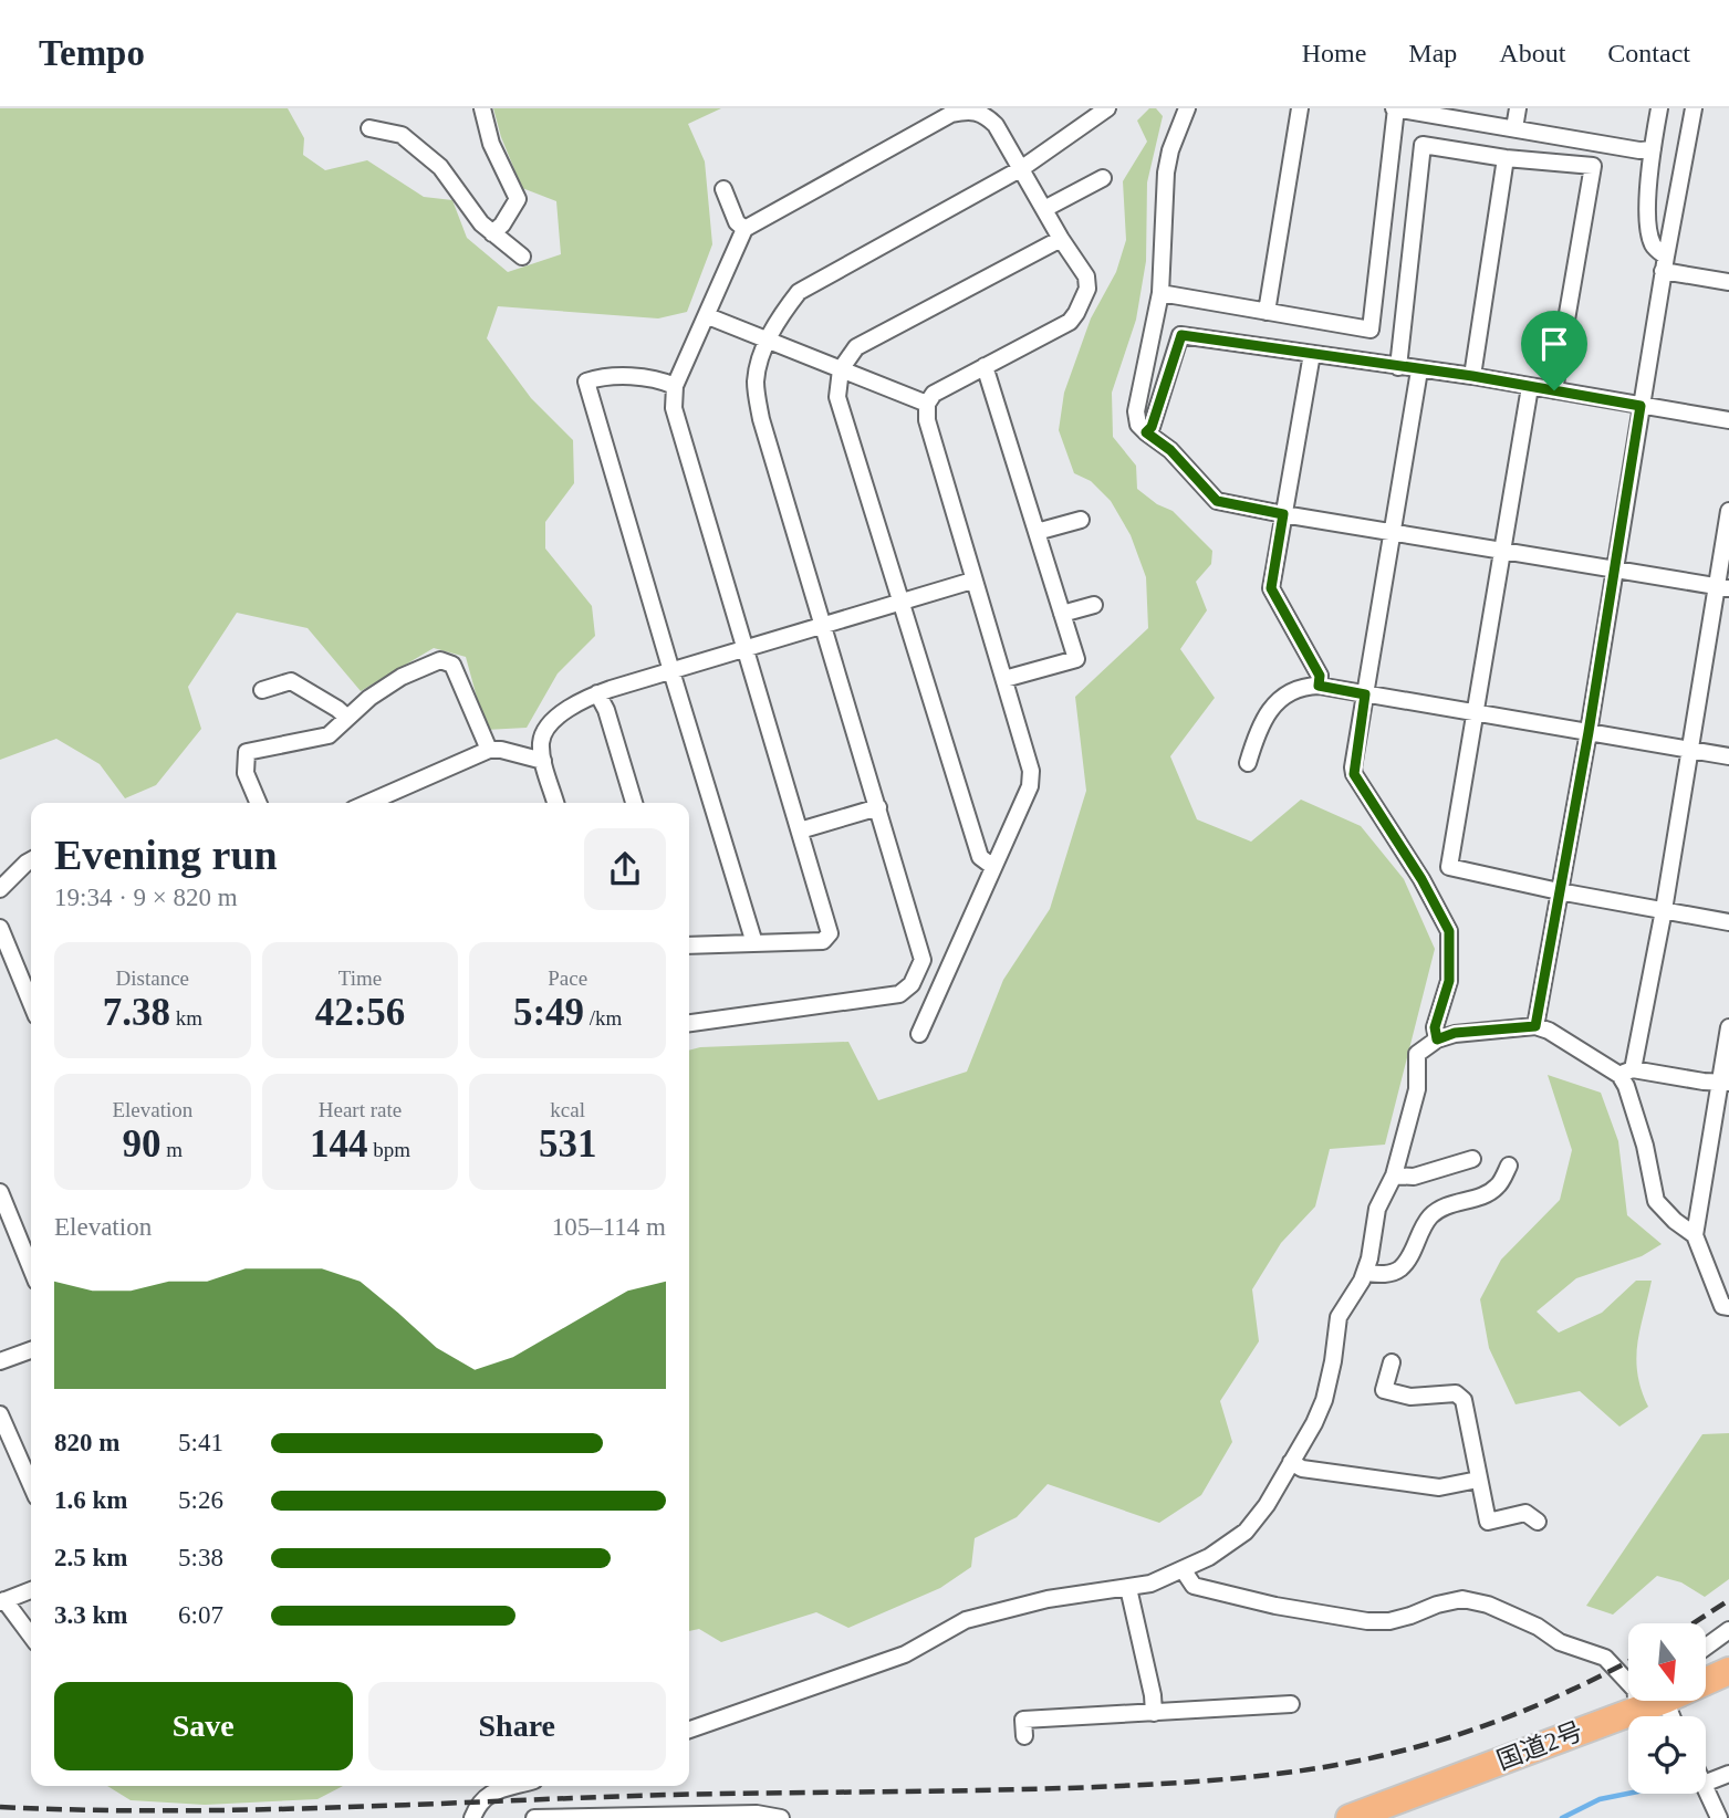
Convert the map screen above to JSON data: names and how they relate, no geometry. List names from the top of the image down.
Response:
{
  "streets": {
    "highway": ["国道2号"]
  },
  "north": "bottom",
  "page": {
    "header": "Tempo",
    "nav": [
      "Home",
      "Map",
      "About",
      "Contact"
    ],
    "heading": ["Evening run", "19:34 · 9 × 820 m"],
    "stats": [
      ["Distance", "7.38 km"],
      ["Time", "42:56"],
      ["Pace", "5:49 /km"],
      ["Elevation", "90 m"],
      ["Heart rate", "144 bpm"],
      ["kcal", "531"]
    ],
    "chart": ["Elevation", "105–114 m"],
    "list": [
      {
        "name": "820 m",
        "note": "5:41"
      },
      {
        "name": "1.6 km",
        "note": "5:26"
      },
      {
        "name": "2.5 km",
        "note": "5:38"
      },
      {
        "name": "3.3 km",
        "note": "6:07"
      }
    ],
    "buttons": ["Save", "Share"]
  }
}
